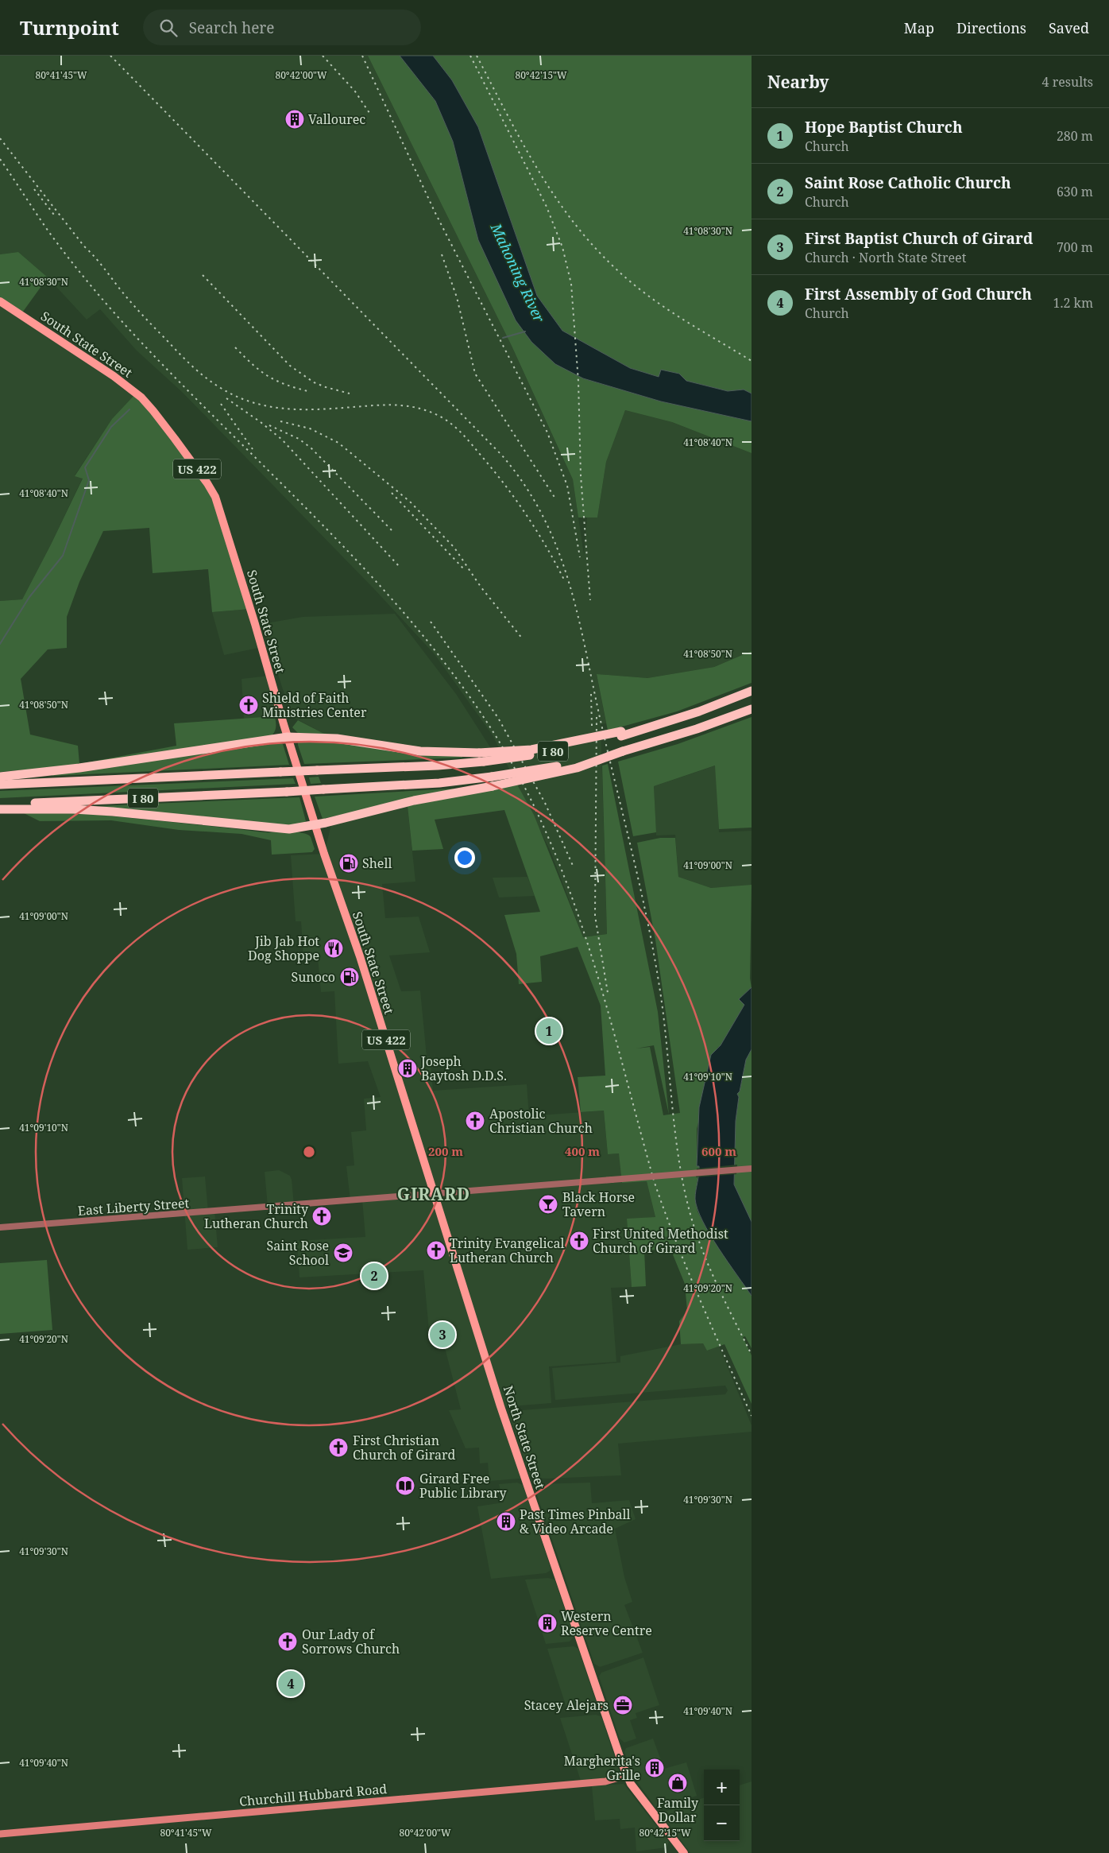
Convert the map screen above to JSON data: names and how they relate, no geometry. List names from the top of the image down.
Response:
{
  "streets": {
    "highway": ["I 80"],
    "main road": [
      "South State Street",
      "US 422",
      "North State Street",
      "Churchill Hubbard Road"
    ],
    "street": ["East Liberty Street"]
  },
  "crossings": [
    ["South State Street", "East Liberty Street"],
    ["South State Street", "North State Street"],
    ["East Liberty Street", "North State Street"],
    ["North State Street", "Churchill Hubbard Road"]
  ],
  "districts": ["GIRARD"],
  "water": ["Mahoning River"],
  "places": {
    "building": [
      "Vallourec",
      "Joseph Baytosh D.D.S.",
      "Past Times Pinball & Video Arcade",
      "Western Reserve Centre",
      "Margherita's Grille"
    ],
    "church": [
      "Shield of Faith Ministries Center",
      "Apostolic Christian Church",
      "Trinity Lutheran Church",
      "First United Methodist Church of Girard",
      "Trinity Evangelical Lutheran Church",
      "First Christian Church of Girard",
      "Our Lady of Sorrows Church"
    ],
    "fuel station": ["Shell", "Sunoco"],
    "restaurant": ["Jib Jab Hot Dog Shoppe"],
    "bar": ["Black Horse Tavern"],
    "school or university": ["Saint Rose School"],
    "library": ["Girard Free Public Library"],
    "office": ["Stacey Alejars"],
    "shop": ["Family Dollar"]
  },
  "page": {
    "header": "Turnpoint",
    "search": "Search here",
    "nav": ["Map", "Directions", "Saved"],
    "heading": ["Nearby", "4 results"],
    "list": [
      {
        "mark": "1",
        "name": "Hope Baptist Church",
        "note": "Church",
        "value": "280 m"
      },
      {
        "mark": "2",
        "name": "Saint Rose Catholic Church",
        "note": "Church",
        "value": "630 m"
      },
      {
        "mark": "3",
        "name": "First Baptist Church of Girard",
        "note": "Church · North State Street",
        "value": "700 m"
      },
      {
        "mark": "4",
        "name": "First Assembly of God Church",
        "note": "Church",
        "value": "1.2 km"
      }
    ],
    "pins": [
      "1",
      "2",
      "3",
      "4"
    ],
    "map_buttons": ["+", "−"]
  },
  "coordinates": [
    "80°41'45\"W",
    "80°42'00\"W",
    "80°42'15\"W",
    "41°08'30\"N",
    "41°08'40\"N",
    "41°08'50\"N",
    "41°09'00\"N",
    "41°09'10\"N",
    "41°09'20\"N",
    "41°09'30\"N",
    "41°09'40\"N"
  ],
  "rings": ["200 m", "400 m", "600 m"]
}
